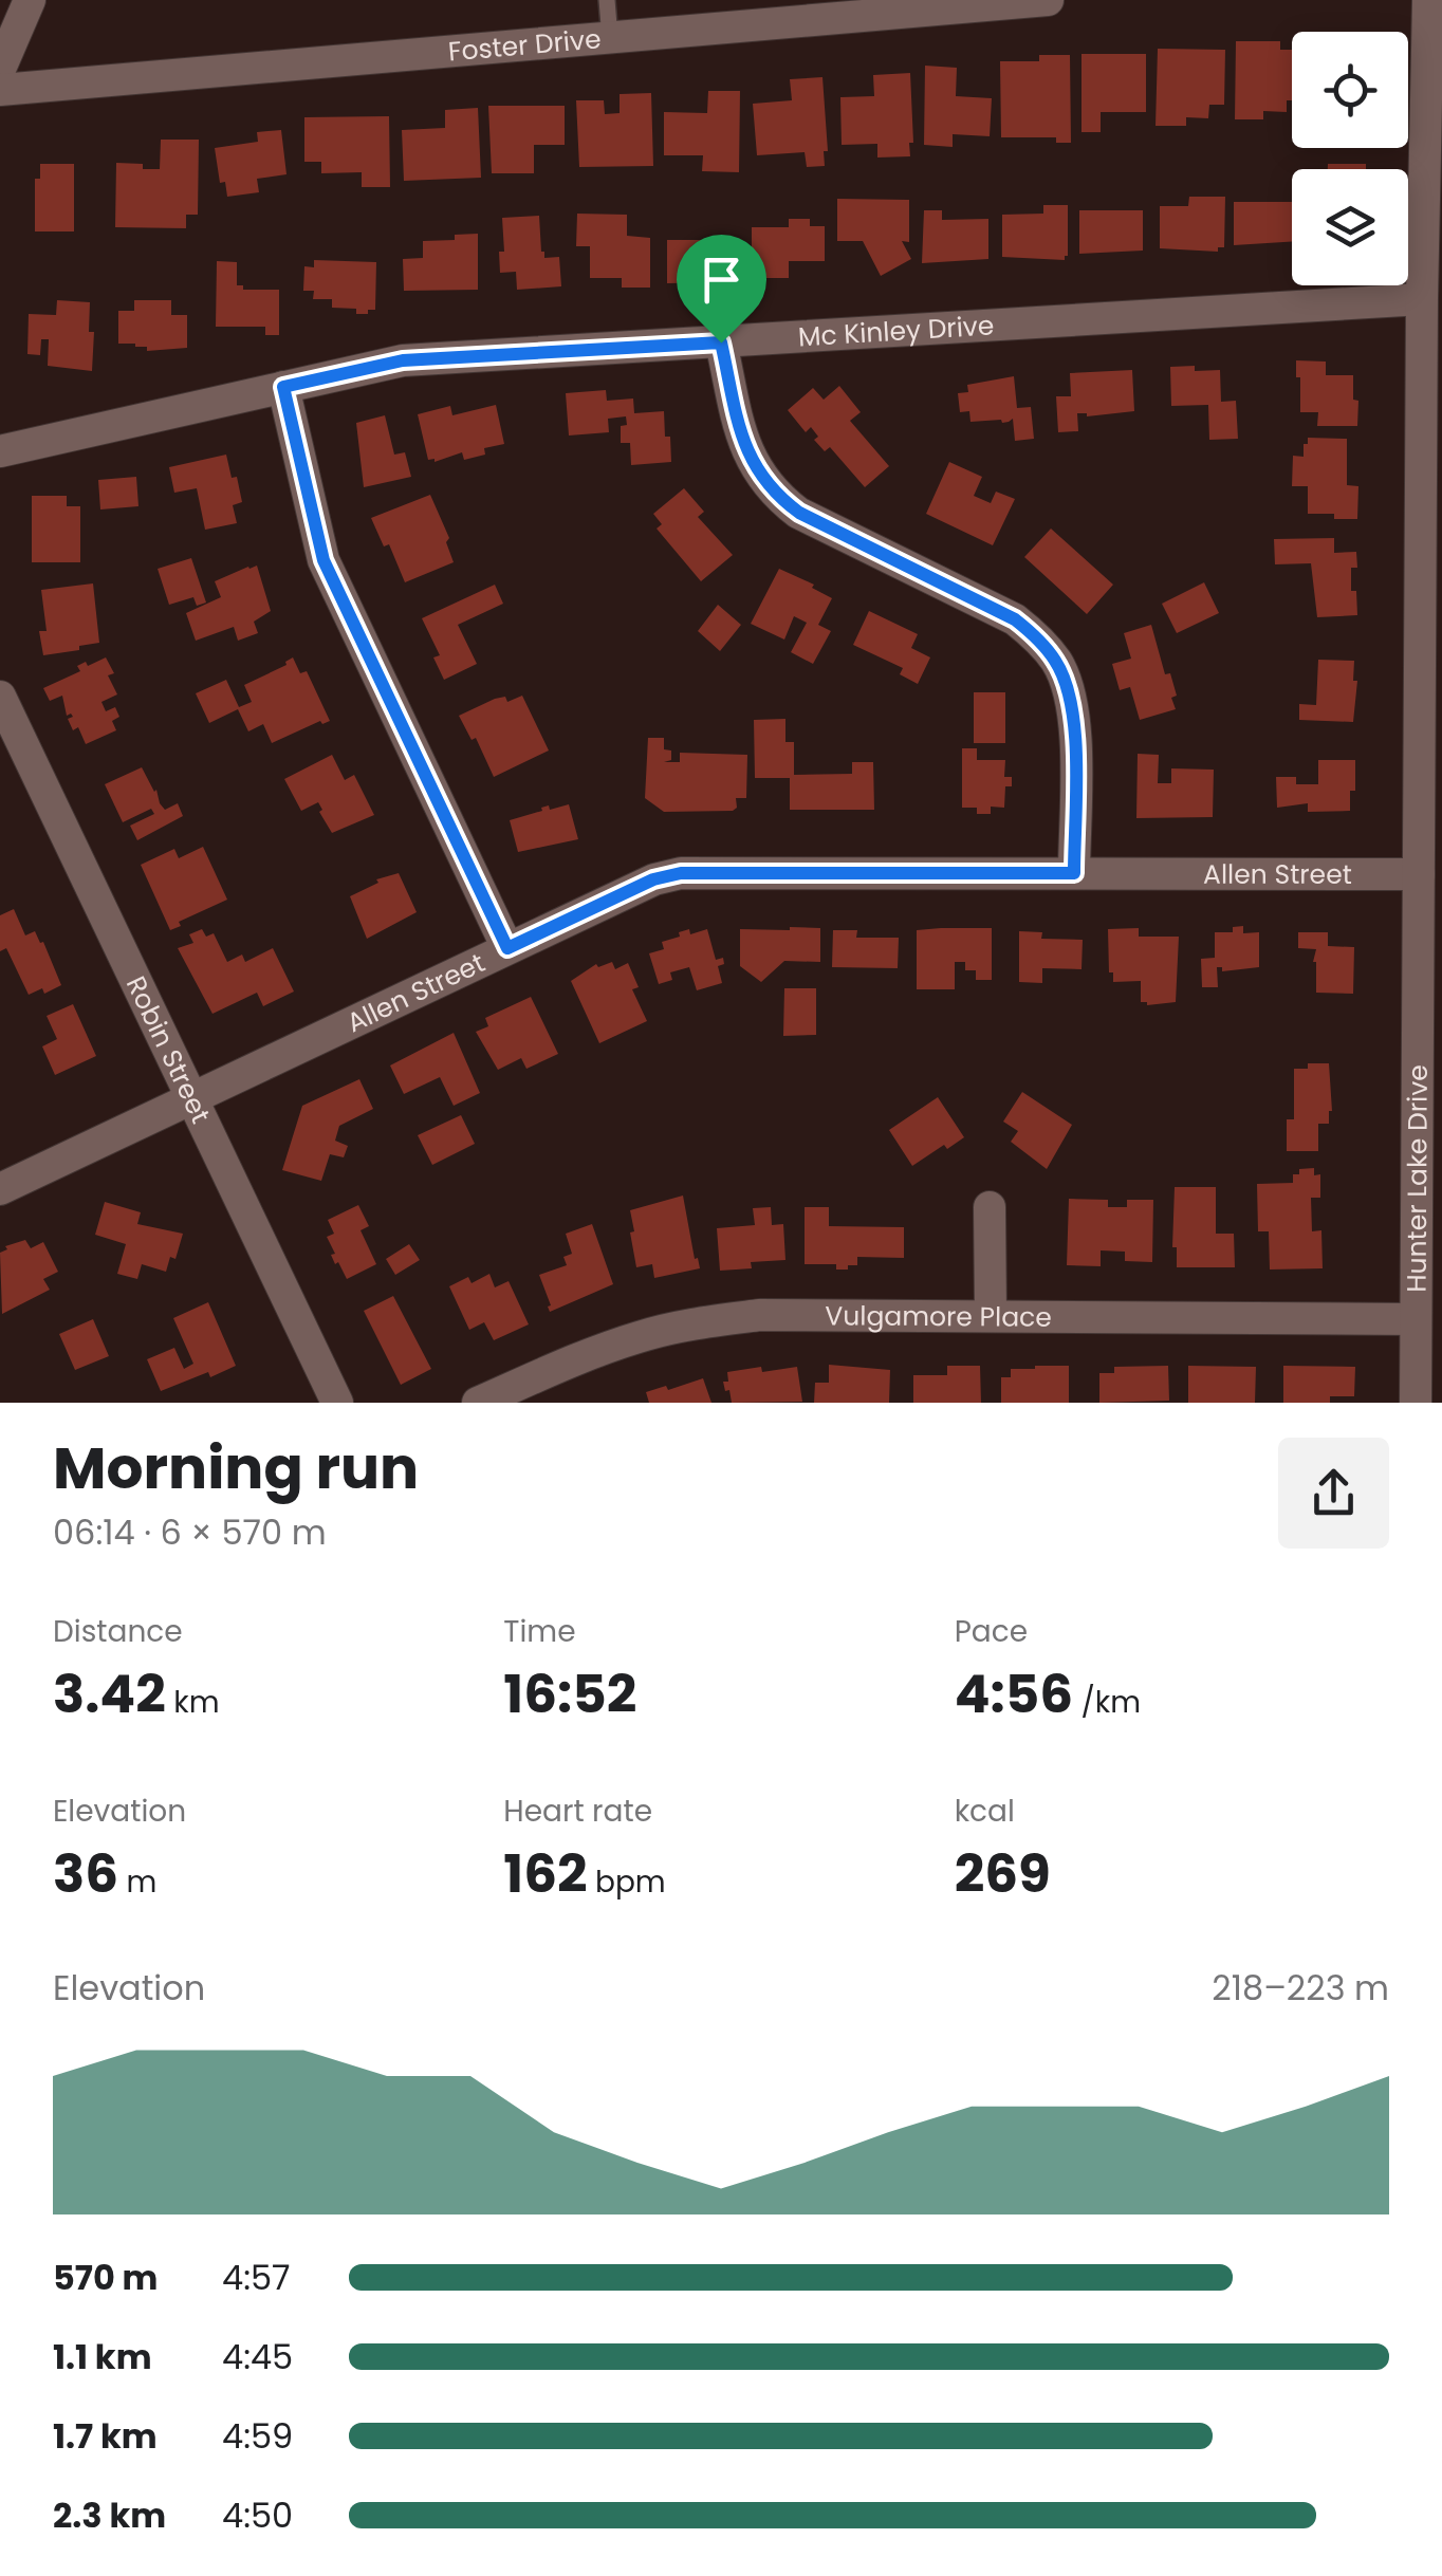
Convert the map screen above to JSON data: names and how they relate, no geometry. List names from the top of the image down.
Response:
{
  "streets": {
    "street": [
      "Foster Drive",
      "Mc Kinley Drive",
      "Allen Street",
      "Robin Street",
      "Hunter Lake Drive",
      "Vulgamore Place"
    ]
  },
  "crossings": [
    ["Mc Kinley Drive", "Hunter Lake Drive"],
    ["Allen Street", "Robin Street"],
    ["Allen Street", "Hunter Lake Drive"],
    ["Hunter Lake Drive", "Vulgamore Place"]
  ],
  "page": {
    "heading": ["Morning run", "06:14 · 6 × 570 m"],
    "stats": [
      ["Distance", "3.42 km"],
      ["Time", "16:52"],
      ["Pace", "4:56 /km"],
      ["Elevation", "36 m"],
      ["Heart rate", "162 bpm"],
      ["kcal", "269"]
    ],
    "chart": ["Elevation", "218–223 m"],
    "list": [
      {
        "name": "570 m",
        "note": "4:57"
      },
      {
        "name": "1.1 km",
        "note": "4:45"
      },
      {
        "name": "1.7 km",
        "note": "4:59"
      },
      {
        "name": "2.3 km",
        "note": "4:50"
      }
    ]
  }
}
